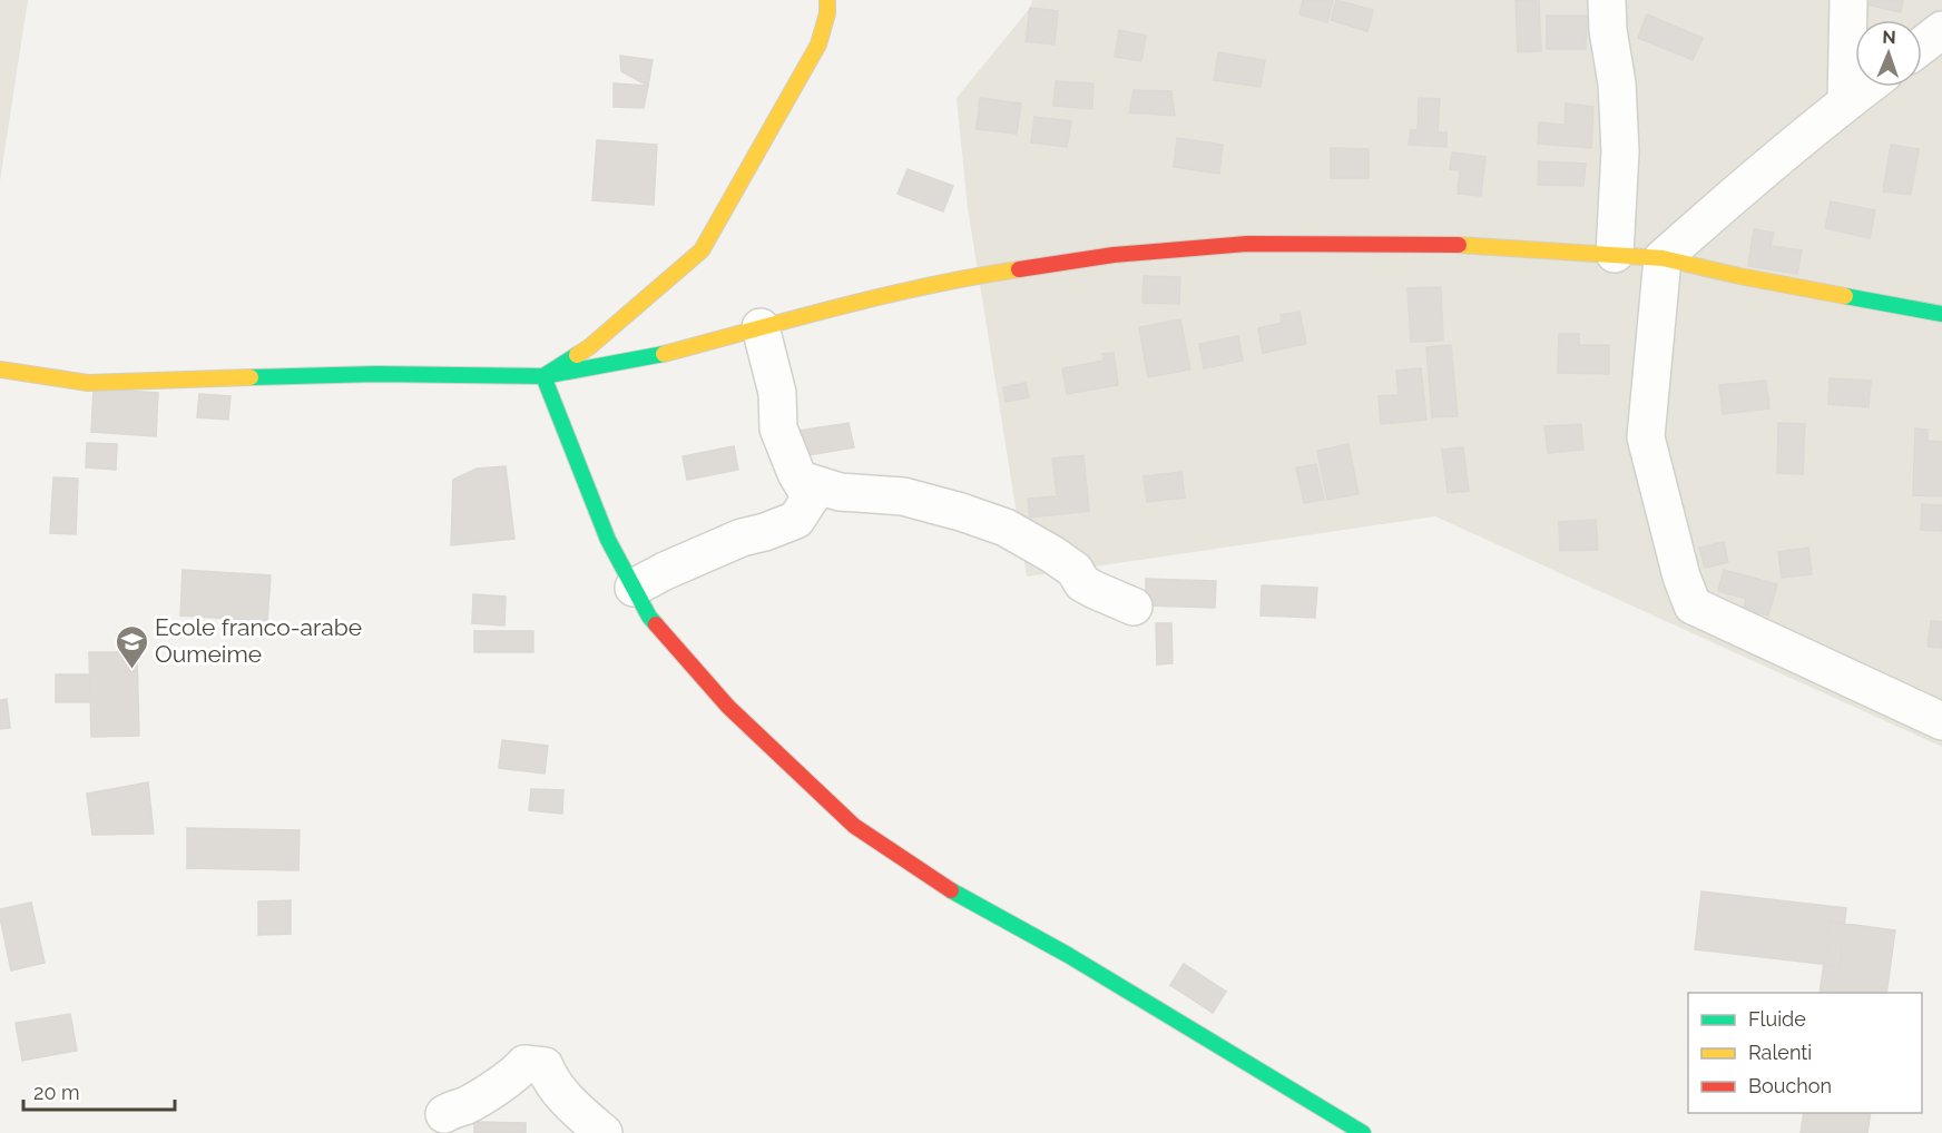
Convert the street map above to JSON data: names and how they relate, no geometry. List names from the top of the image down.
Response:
{
  "places": {
    "school or university": ["Ecole franco-arabe Oumeime"]
  },
  "legend": ["Fluide", "Ralenti", "Bouchon"],
  "scale_bar": "20 m",
  "north": "top"
}
